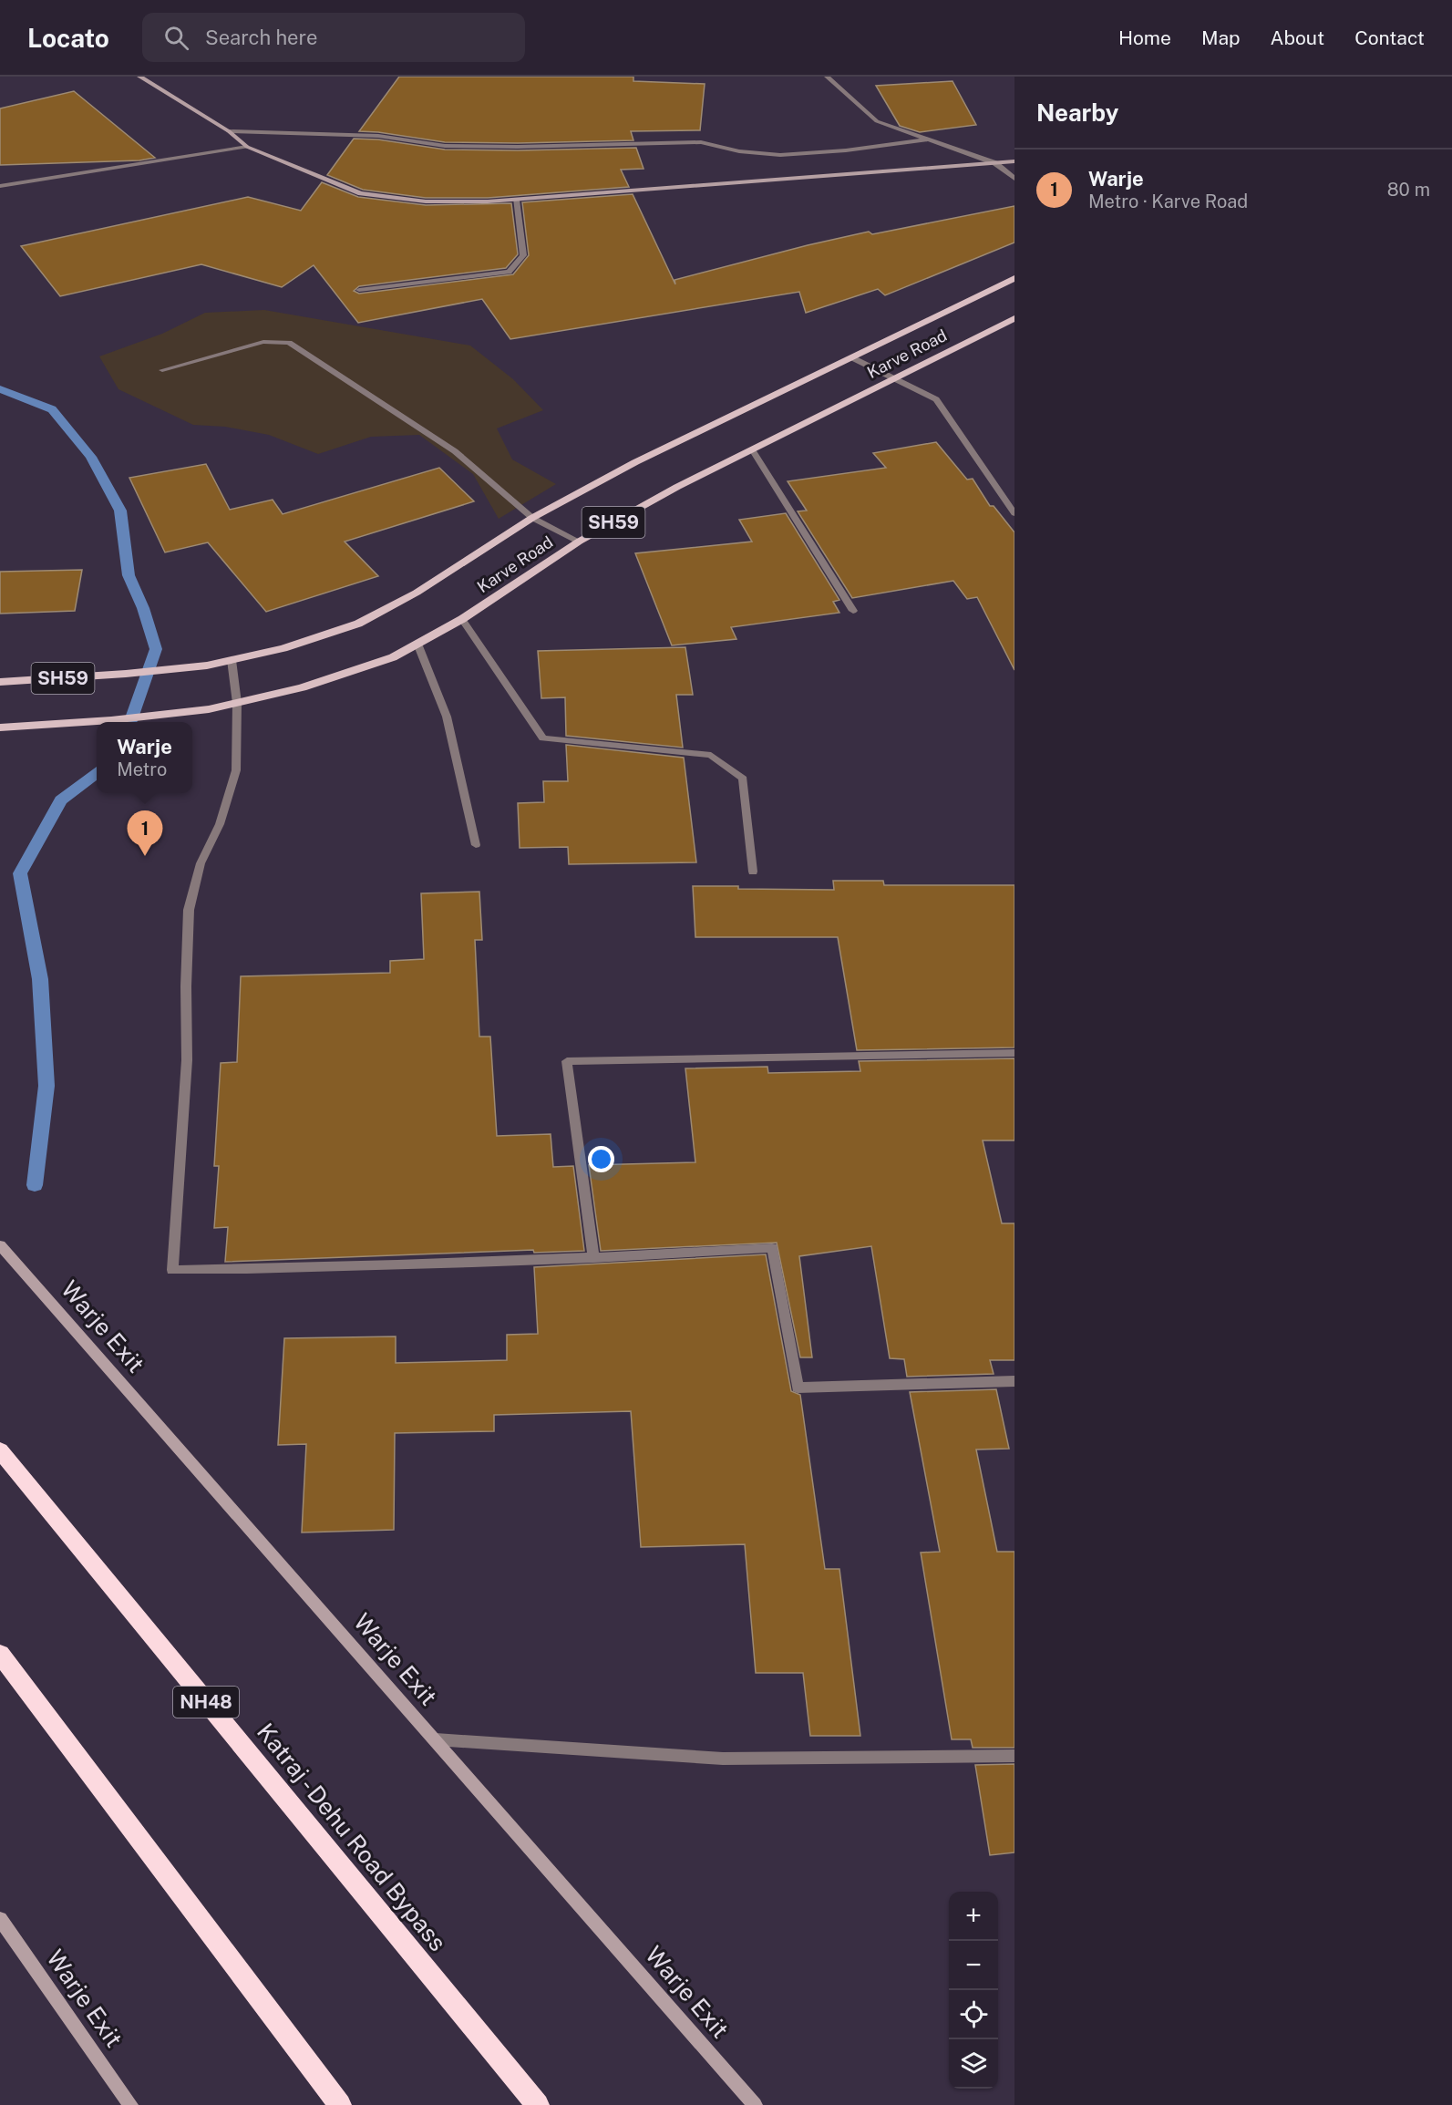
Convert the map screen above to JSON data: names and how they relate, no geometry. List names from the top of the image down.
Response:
{
  "streets": {
    "highway": ["NH48", "Katraj - Dehu Road Bypass"],
    "main road": ["Karve Road", "SH59"],
    "street": ["Warje Exit"]
  },
  "page": {
    "header": "Locato",
    "search": "Search here",
    "nav": [
      "Home",
      "Map",
      "About",
      "Contact"
    ],
    "heading": "Nearby",
    "list": [
      {
        "mark": "1",
        "name": "Warje",
        "note": "Metro · Karve Road",
        "value": "80 m"
      }
    ],
    "popup": ["Warje", "Metro"],
    "pins": "1",
    "map_buttons": ["+", "−"]
  }
}
